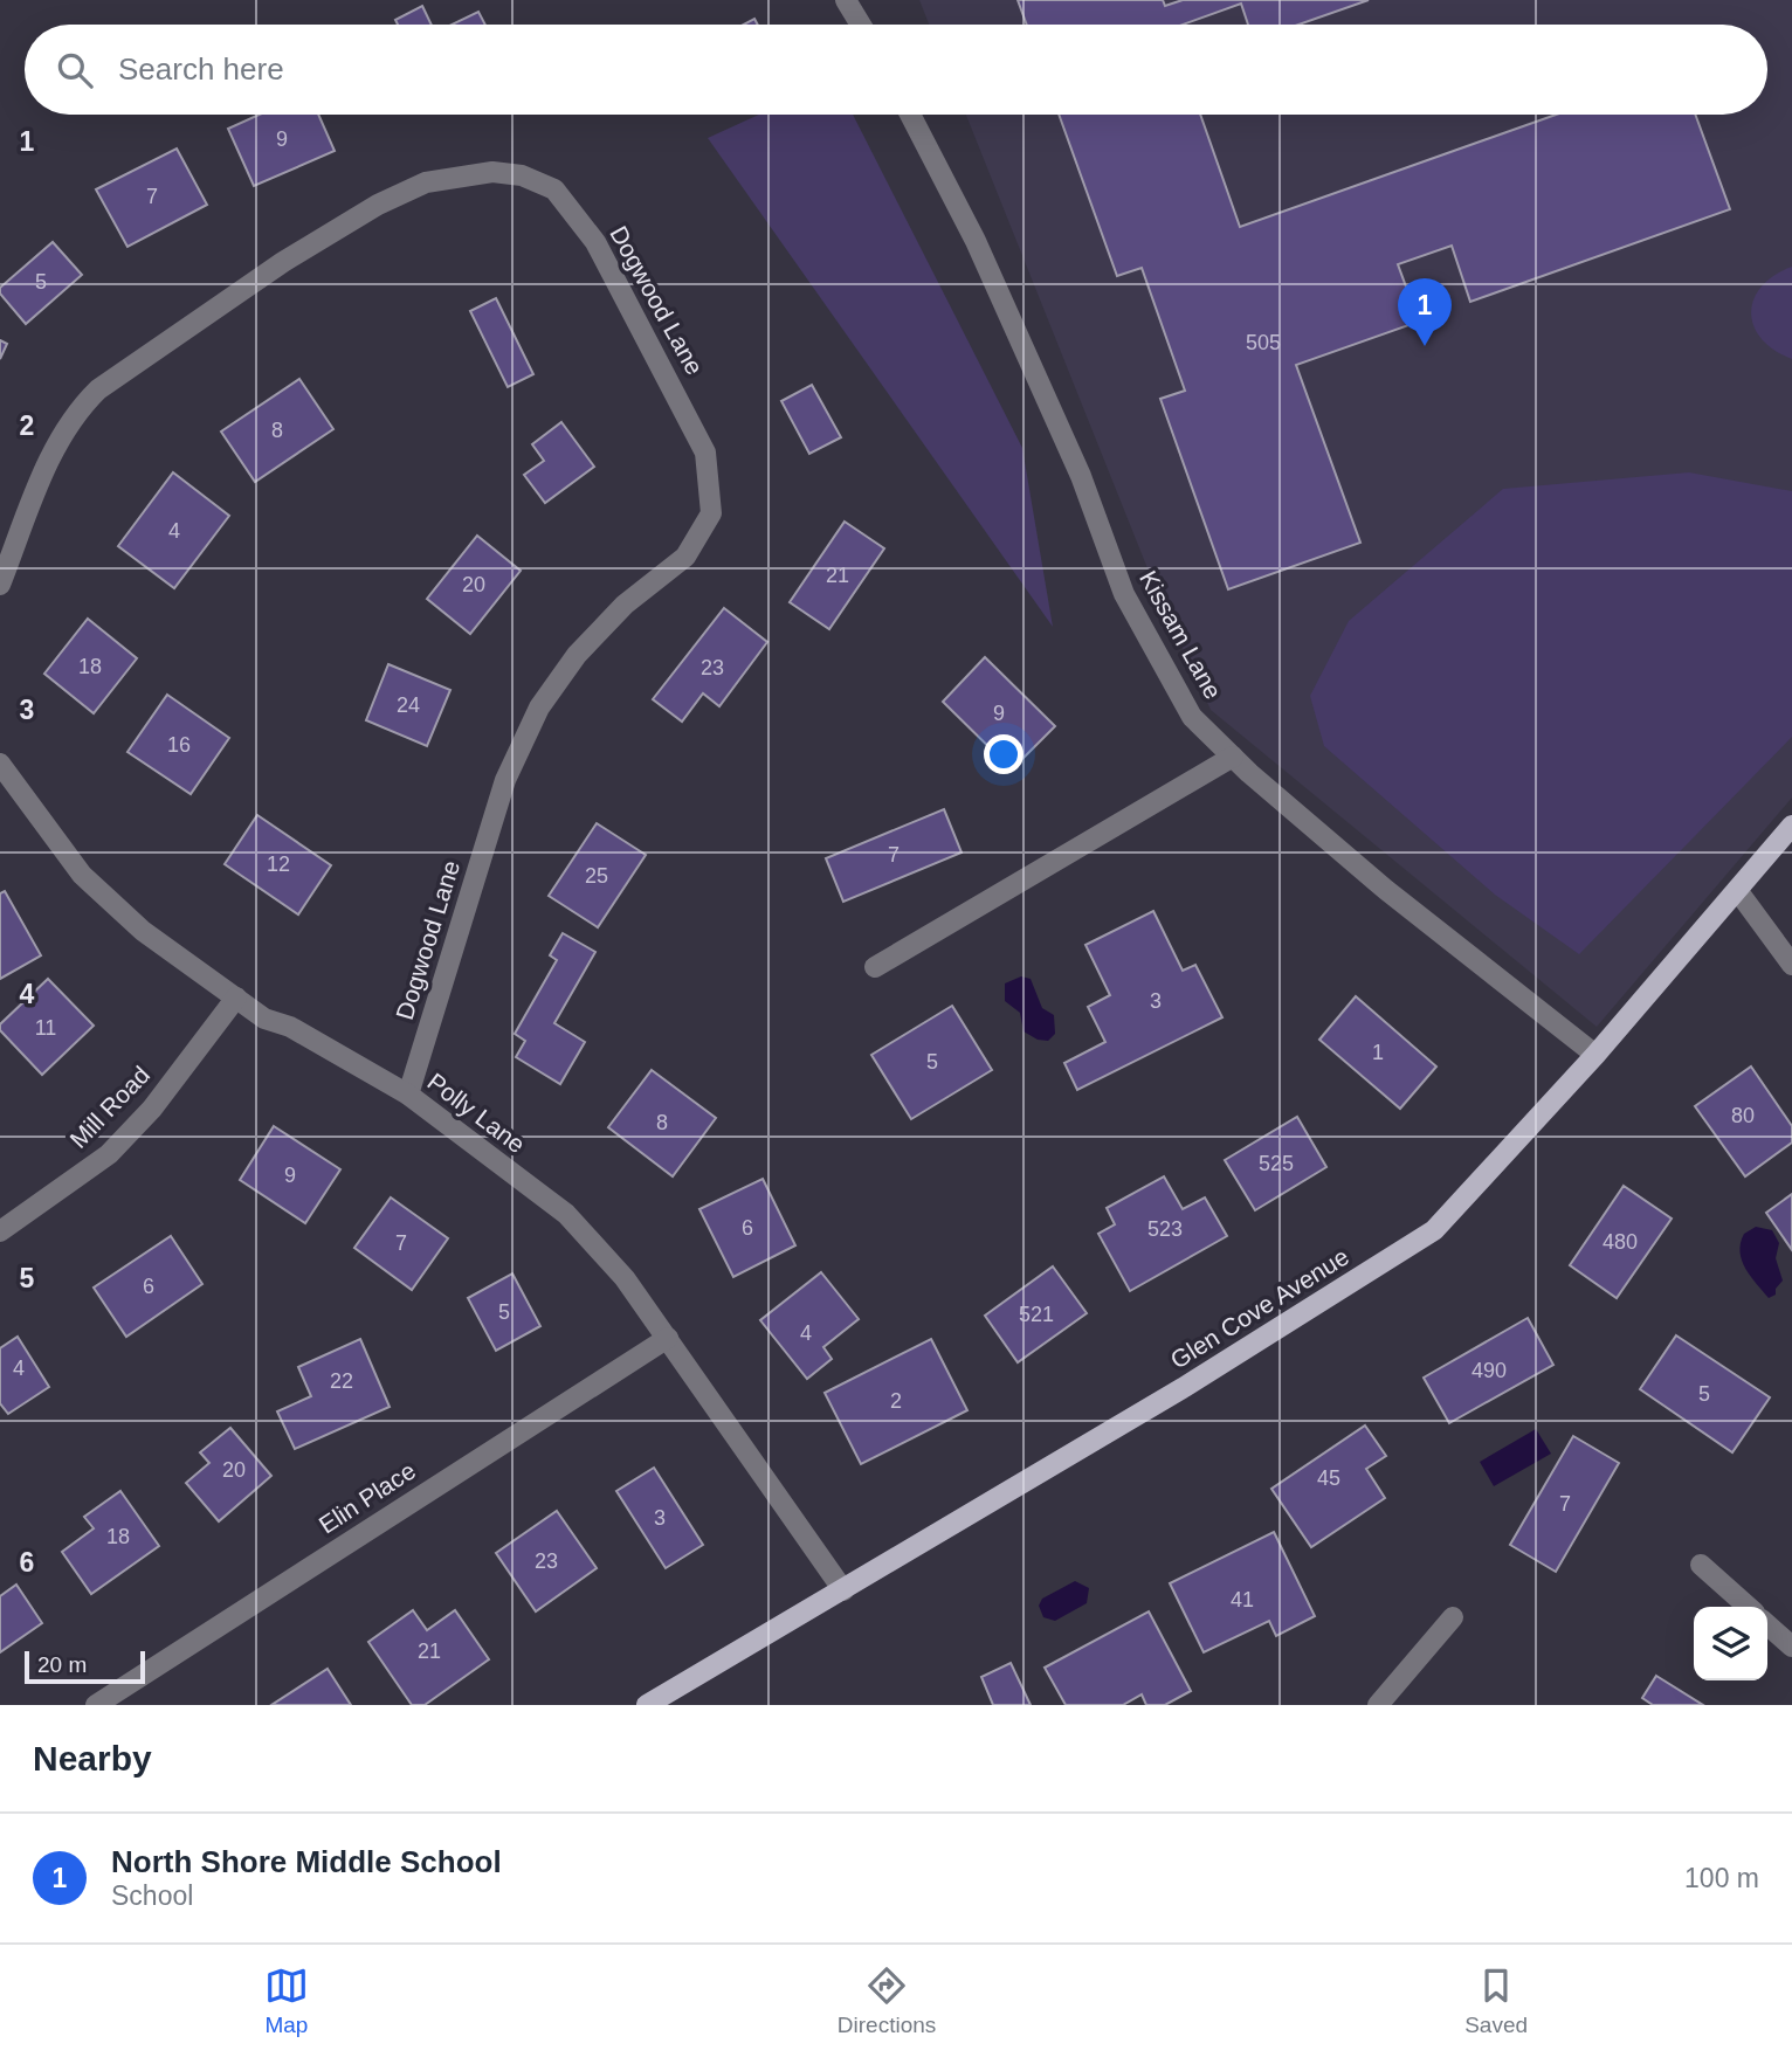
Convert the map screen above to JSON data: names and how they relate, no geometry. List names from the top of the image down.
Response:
{
  "streets": {
    "main road": ["Glen Cove Avenue"],
    "street": [
      "Dogwood Lane",
      "Kissam Lane",
      "Mill Road",
      "Polly Lane",
      "Elin Place"
    ]
  },
  "crossings": [
    ["Dogwood Lane", "Polly Lane"],
    ["Kissam Lane", "Glen Cove Avenue"],
    ["Mill Road", "Polly Lane"],
    ["Polly Lane", "Glen Cove Avenue"],
    ["Polly Lane", "Elin Place"]
  ],
  "house_numbers": [
    "9",
    "7",
    "5",
    "505",
    "8",
    "4",
    "21",
    "20",
    "18",
    "23",
    "24",
    "9",
    "16",
    "7",
    "12",
    "25",
    "3",
    "11",
    "1",
    "5",
    "80",
    "8",
    "525",
    "9",
    "6",
    "523",
    "480",
    "7",
    "6",
    "5",
    "521",
    "4",
    "4",
    "490",
    "22",
    "5",
    "2",
    "20",
    "45",
    "7",
    "3",
    "18",
    "23",
    "41",
    "21"
  ],
  "scale_bar": "20 m",
  "page": {
    "search": "Search here",
    "pins": "1",
    "scale": "20 m",
    "heading": "Nearby",
    "list": [
      {
        "mark": "1",
        "name": "North Shore Middle School",
        "note": "School",
        "value": "100 m"
      }
    ],
    "nav": ["Map", "Directions", "Saved"]
  },
  "grid": {
    "rows": [
      "1",
      "2",
      "3",
      "4",
      "5",
      "6"
    ]
  }
}
